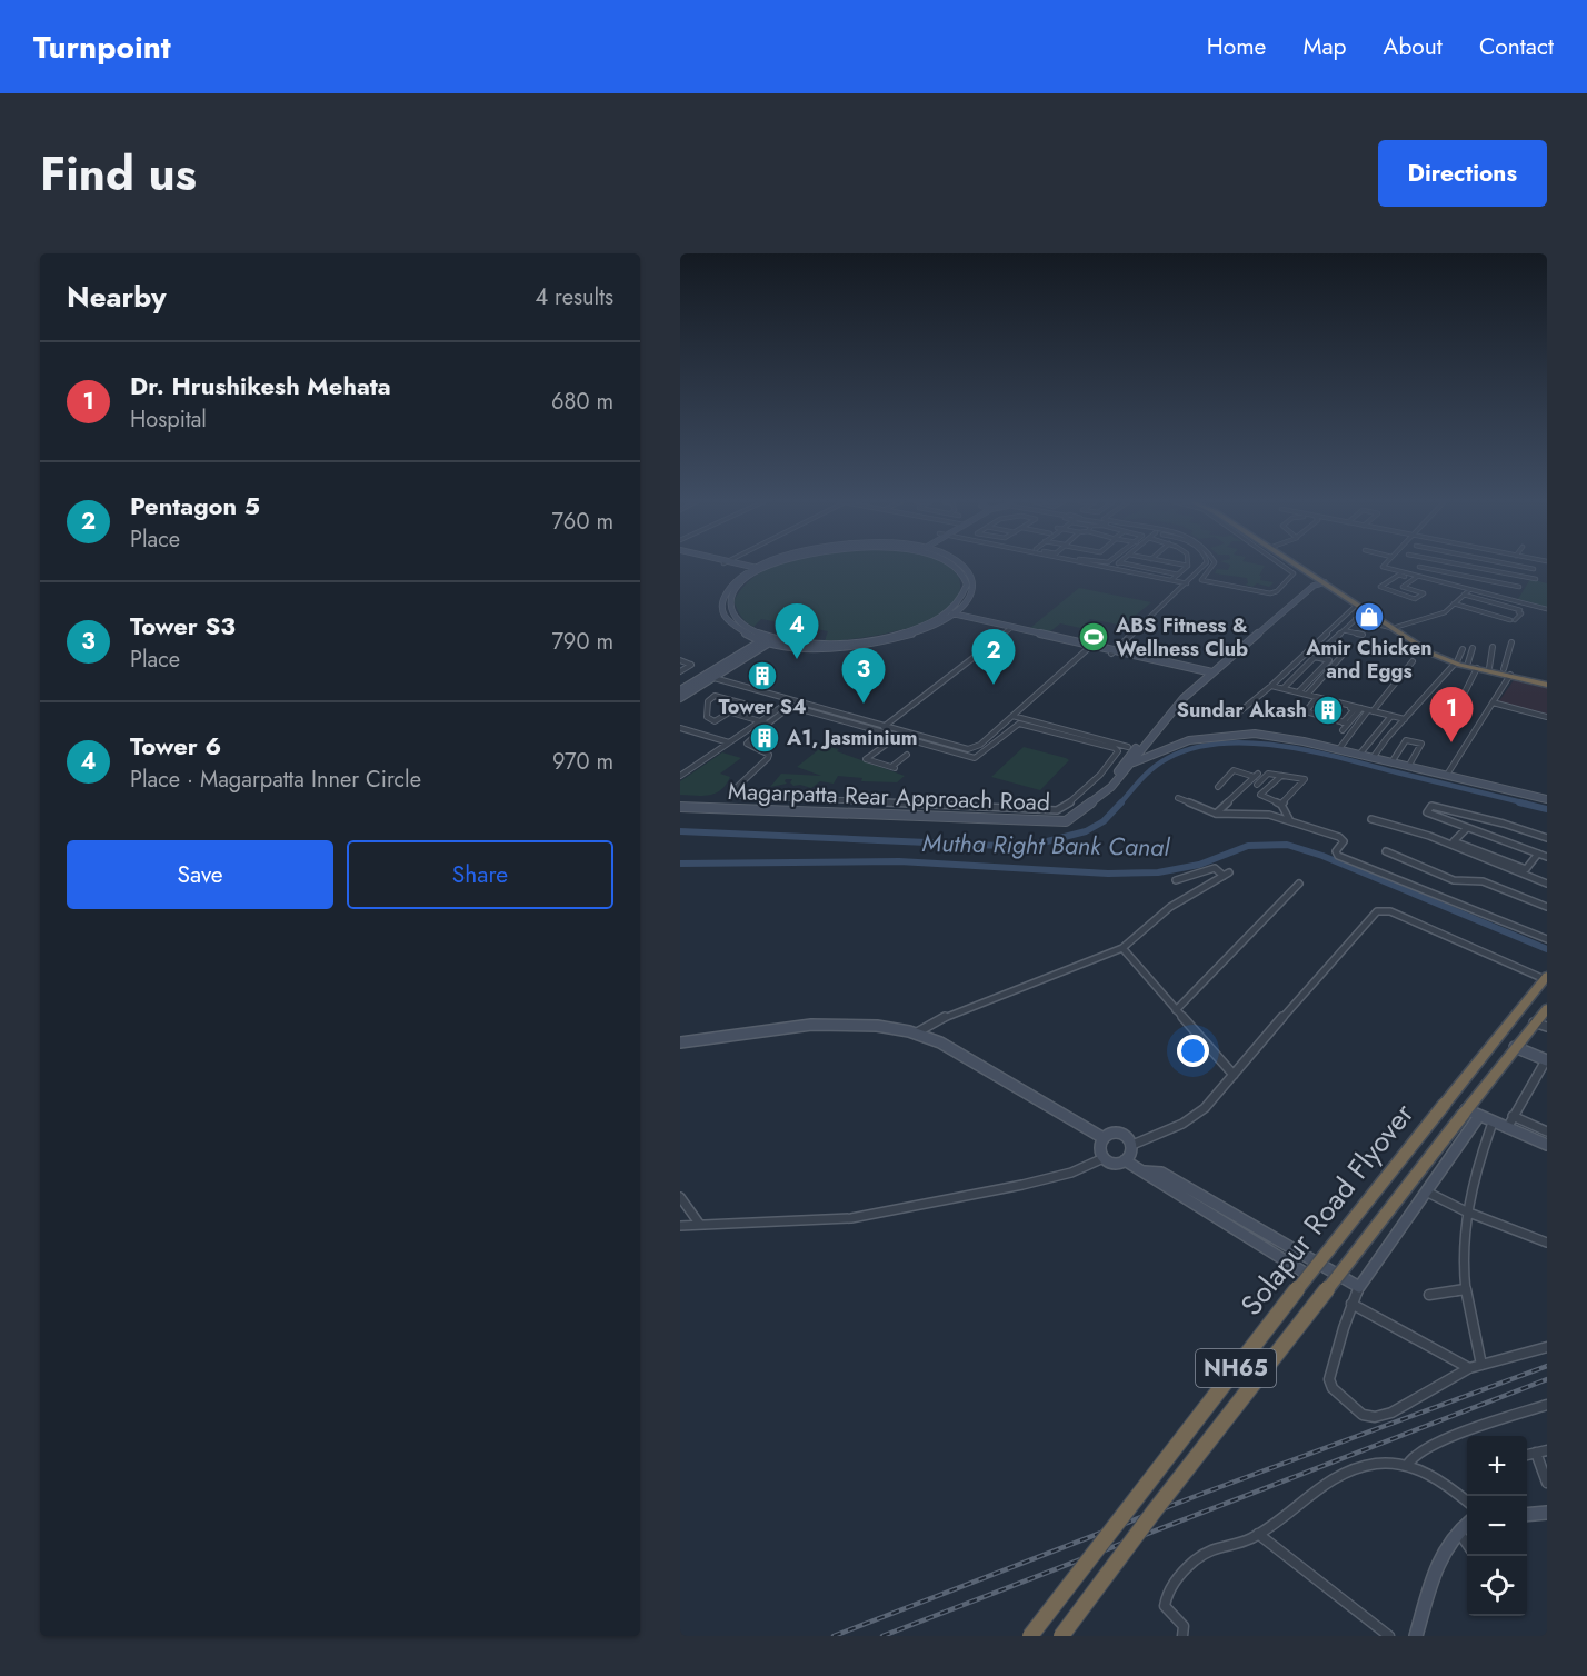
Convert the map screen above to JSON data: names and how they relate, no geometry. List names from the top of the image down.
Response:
{
  "streets": {
    "highway": ["Solapur Road Flyover", "NH65"],
    "street": ["Magarpatta Rear Approach Road"]
  },
  "crossings": [
    ["Solapur Road Flyover", "NH65"]
  ],
  "water": ["Mutha Right Bank Canal"],
  "places": {
    "shop": ["Amir Chicken and Eggs"],
    "sports": ["ABS Fitness & Wellness Club"],
    "building": ["Tower S4", "Sundar Akash", "A1, Jasminium"]
  },
  "page": {
    "header": "Turnpoint",
    "nav": [
      "Home",
      "Map",
      "About",
      "Contact"
    ],
    "title": "Find us",
    "buttons": [
      "Directions",
      ["Save", "Share"]
    ],
    "heading": ["Nearby", "4 results"],
    "list": [
      {
        "mark": "1",
        "name": "Dr. Hrushikesh Mehata",
        "note": "Hospital",
        "value": "680 m"
      },
      {
        "mark": "2",
        "name": "Pentagon 5",
        "note": "Place",
        "value": "760 m"
      },
      {
        "mark": "3",
        "name": "Tower S3",
        "note": "Place",
        "value": "790 m"
      },
      {
        "mark": "4",
        "name": "Tower 6",
        "note": "Place · Magarpatta Inner Circle",
        "value": "970 m"
      }
    ],
    "pins": [
      "4",
      "2",
      "3",
      "1"
    ],
    "map_buttons": ["+", "−"]
  }
}
